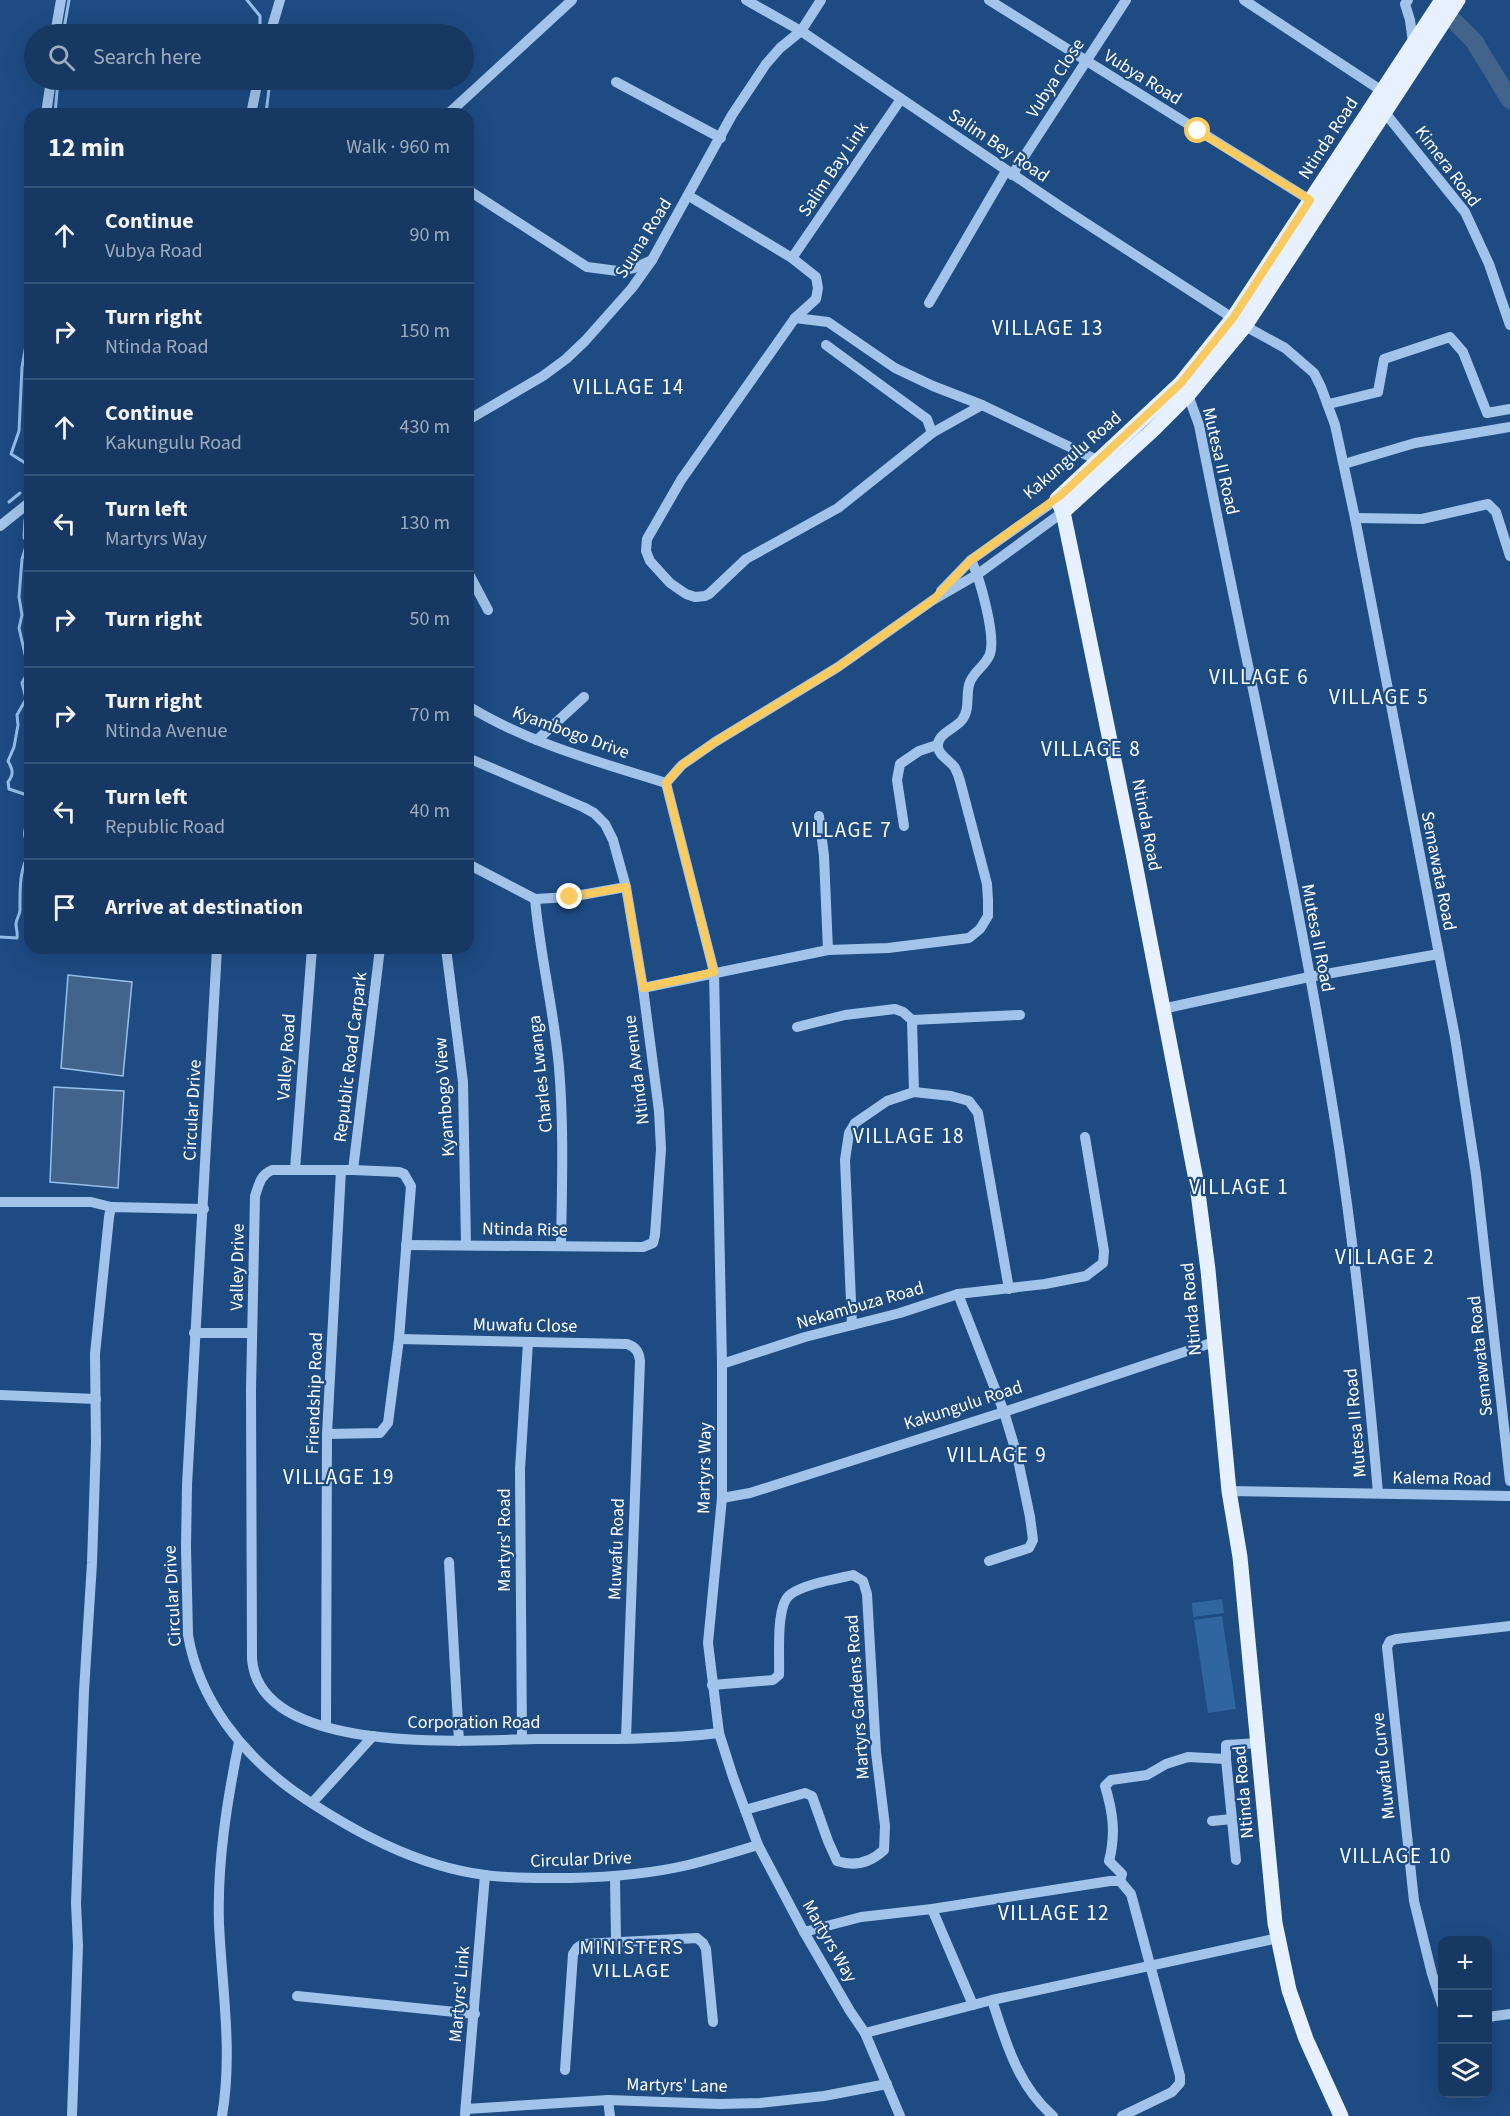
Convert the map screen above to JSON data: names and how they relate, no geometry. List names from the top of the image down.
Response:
{
  "streets": {
    "main road": ["Ntinda Road", "Kakungulu Road"],
    "street": [
      "Vubya Road",
      "Vubya Close",
      "Salim Bey Road",
      "Kimera Road",
      "Salim Bay Link",
      "Suuna Road",
      "Mutesa II Road",
      "Kyambogo Drive",
      "Semawata Road",
      "Valley Road",
      "Republic Road Carpark",
      "Ntinda Avenue",
      "Charles Lwanga",
      "Kyambogo View",
      "Circular Drive",
      "Ntinda Rise",
      "Valley Drive",
      "Nekambuza Road",
      "Muwafu Close",
      "Friendship Road",
      "Martyrs Way",
      "Kalema Road",
      "Martyrs' Road",
      "Muwafu Road",
      "Martyrs Gardens Road",
      "Corporation Road",
      "Muwafu Curve",
      "Martyrs' Link",
      "Martyrs' Lane"
    ]
  },
  "crossings": [
    ["Vubya Road", "Vubya Close"],
    ["Vubya Road", "Ntinda Road"],
    ["Vubya Close", "Salim Bey Road"],
    ["Ntinda Road", "Salim Bey Road"],
    ["Ntinda Road", "Kimera Road"],
    ["Ntinda Road", "Kakungulu Road"],
    ["Ntinda Road", "Mutesa II Road"],
    ["Ntinda Road", "Semawata Road"],
    ["Ntinda Road", "Kalema Road"],
    ["Salim Bey Road", "Salim Bay Link"],
    ["Salim Bey Road", "Suuna Road"],
    ["Salim Bey Road", "Semawata Road"],
    ["Kakungulu Road", "Mutesa II Road"],
    ["Kakungulu Road", "Kyambogo Drive"],
    ["Kakungulu Road", "Martyrs Way"],
    ["Mutesa II Road", "Kalema Road"],
    ["Kyambogo Drive", "Martyrs Way"],
    ["Valley Road", "Valley Drive"],
    ["Republic Road Carpark", "Valley Drive"],
    ["Republic Road Carpark", "Friendship Road"],
    ["Ntinda Avenue", "Ntinda Rise"],
    ["Charles Lwanga", "Ntinda Rise"],
    ["Kyambogo View", "Ntinda Rise"],
    ["Circular Drive", "Martyrs Way"],
    ["Circular Drive", "Martyrs' Link"],
    ["Ntinda Rise", "Valley Drive"],
    ["Valley Drive", "Muwafu Close"],
    ["Valley Drive", "Friendship Road"],
    ["Valley Drive", "Corporation Road"],
    ["Nekambuza Road", "Martyrs Way"],
    ["Muwafu Close", "Martyrs' Road"],
    ["Muwafu Close", "Muwafu Road"],
    ["Friendship Road", "Corporation Road"],
    ["Martyrs Way", "Martyrs Gardens Road"],
    ["Martyrs Way", "Corporation Road"],
    ["Martyrs Way", "Martyrs' Lane"],
    ["Martyrs' Road", "Corporation Road"],
    ["Muwafu Road", "Corporation Road"],
    ["Martyrs' Link", "Martyrs' Lane"]
  ],
  "districts": [
    "VILLAGE 13",
    "VILLAGE 14",
    "VILLAGE 6",
    "VILLAGE 5",
    "VILLAGE 8",
    "VILLAGE 7",
    "VILLAGE 18",
    "VILLAGE 1",
    "VILLAGE 2",
    "VILLAGE 9",
    "VILLAGE 19",
    "VILLAGE 10",
    "VILLAGE 12",
    "MINISTERS VILLAGE"
  ],
  "page": {
    "search": "Search here",
    "heading": ["12 min", "Walk · 960 m"],
    "list": [
      ["Continue", "Vubya Road", "90 m"],
      ["Turn right", "Ntinda Road", "150 m"],
      ["Continue", "Kakungulu Road", "430 m"],
      ["Turn left", "Martyrs Way", "130 m"],
      ["Turn right", "50 m"],
      ["Turn right", "Ntinda Avenue", "70 m"],
      ["Turn left", "Republic Road", "40 m"],
      "Arrive at destination"
    ],
    "map_buttons": ["+", "−"]
  }
}
